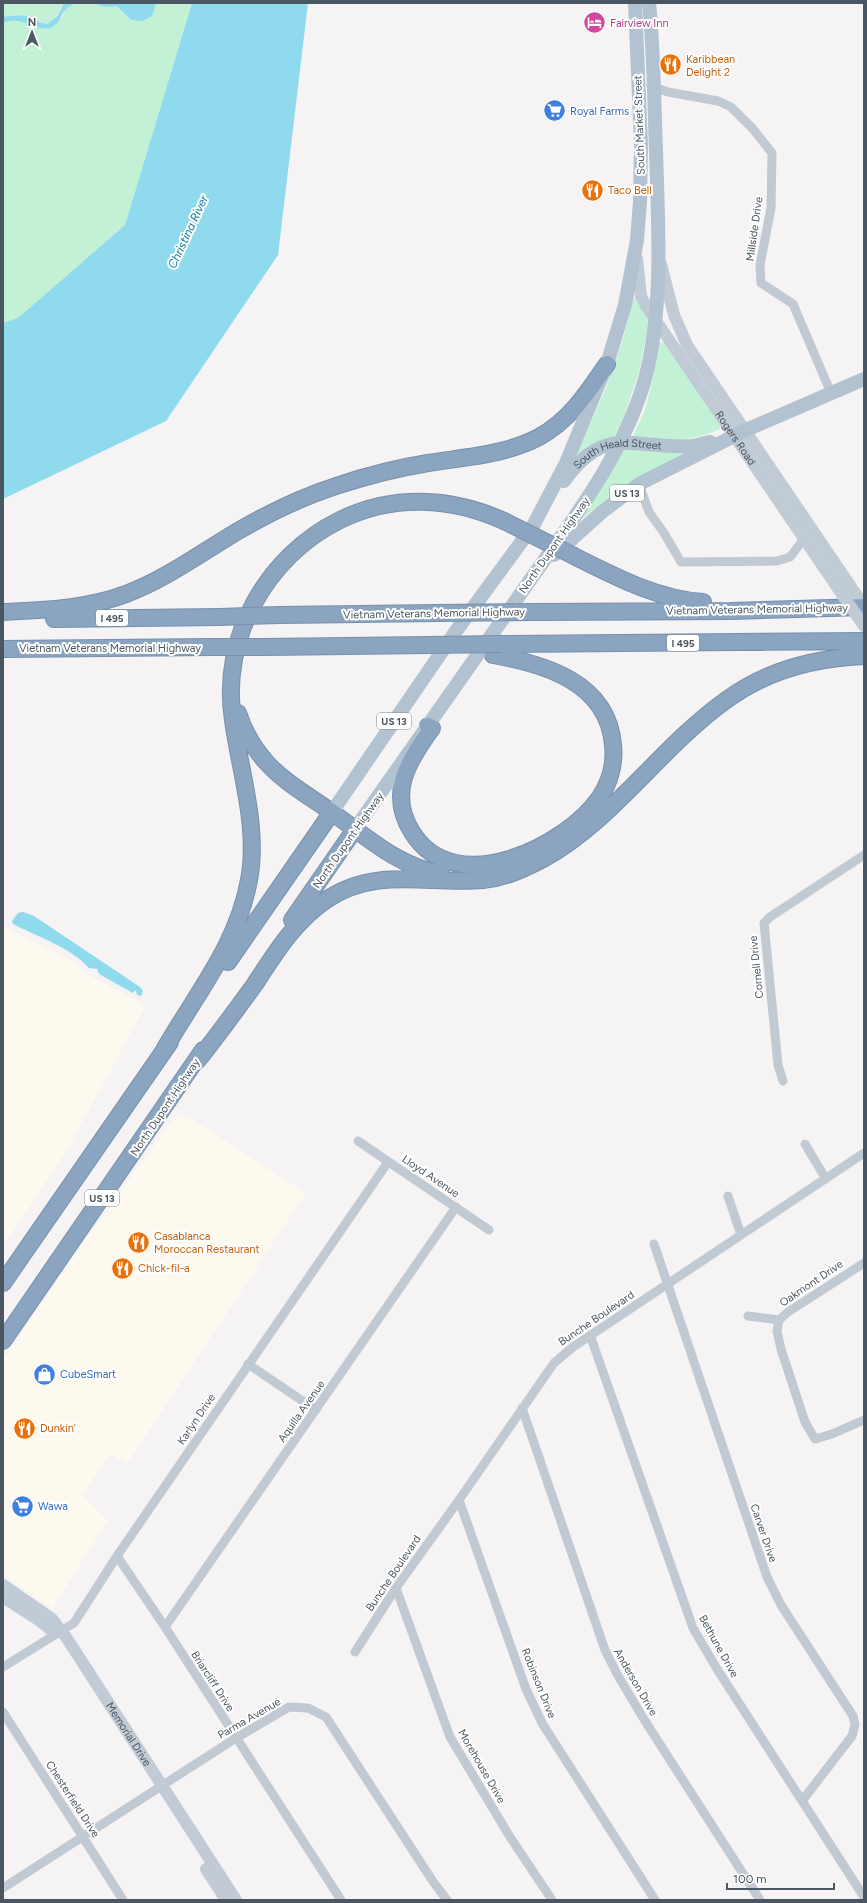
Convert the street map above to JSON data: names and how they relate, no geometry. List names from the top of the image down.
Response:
{
  "streets": {
    "highway": [
      "US 13",
      "North Dupont Highway",
      "Vietnam Veterans Memorial Highway",
      "I 495"
    ],
    "main road": ["South Market Street", "South Heald Street"],
    "street": [
      "Millside Drive",
      "Rogers Road",
      "Cornell Drive",
      "Lloyd Avenue",
      "Oakmont Drive",
      "Bunche Boulevard",
      "Aquilla Avenue",
      "Karlyn Drive",
      "Carver Drive",
      "Bethune Drive",
      "Briarcliff Drive",
      "Anderson Drive",
      "Robinson Drive",
      "Parma Avenue",
      "Memorial Drive",
      "Morehouse Drive",
      "Chesterfield Drive"
    ]
  },
  "crossings": [
    ["South Market Street", "Millside Drive"],
    ["South Market Street", "Rogers Road"],
    ["South Market Street", "North Dupont Highway"],
    ["Millside Drive", "South Heald Street"],
    ["Rogers Road", "South Heald Street"],
    ["Rogers Road", "North Dupont Highway"],
    ["Rogers Road", "Vietnam Veterans Memorial Highway"],
    ["South Heald Street", "US 13"],
    ["South Heald Street", "North Dupont Highway"],
    ["Vietnam Veterans Memorial Highway", "I 495"],
    ["Lloyd Avenue", "Aquilla Avenue"],
    ["Lloyd Avenue", "Karlyn Drive"],
    ["Bunche Boulevard", "Carver Drive"],
    ["Bunche Boulevard", "Bethune Drive"],
    ["Bunche Boulevard", "Anderson Drive"],
    ["Bunche Boulevard", "Robinson Drive"],
    ["Bunche Boulevard", "Morehouse Drive"],
    ["Aquilla Avenue", "Briarcliff Drive"],
    ["Karlyn Drive", "Briarcliff Drive"],
    ["Karlyn Drive", "Memorial Drive"],
    ["Carver Drive", "Bethune Drive"],
    ["Briarcliff Drive", "Parma Avenue"],
    ["Parma Avenue", "Memorial Drive"],
    ["Parma Avenue", "Chesterfield Drive"]
  ],
  "water": ["Christina River"],
  "places": {
    "hotel": ["Fairview Inn"],
    "restaurant": [
      "Karibbean Delight 2",
      "Taco Bell",
      "Casablanca Moroccan Restaurant",
      "Chick-fil-a",
      "Dunkin'"
    ],
    "supermarket": ["Royal Farms", "Wawa"],
    "shop": ["CubeSmart"]
  },
  "scale_bar": "100 m",
  "north": "top"
}
